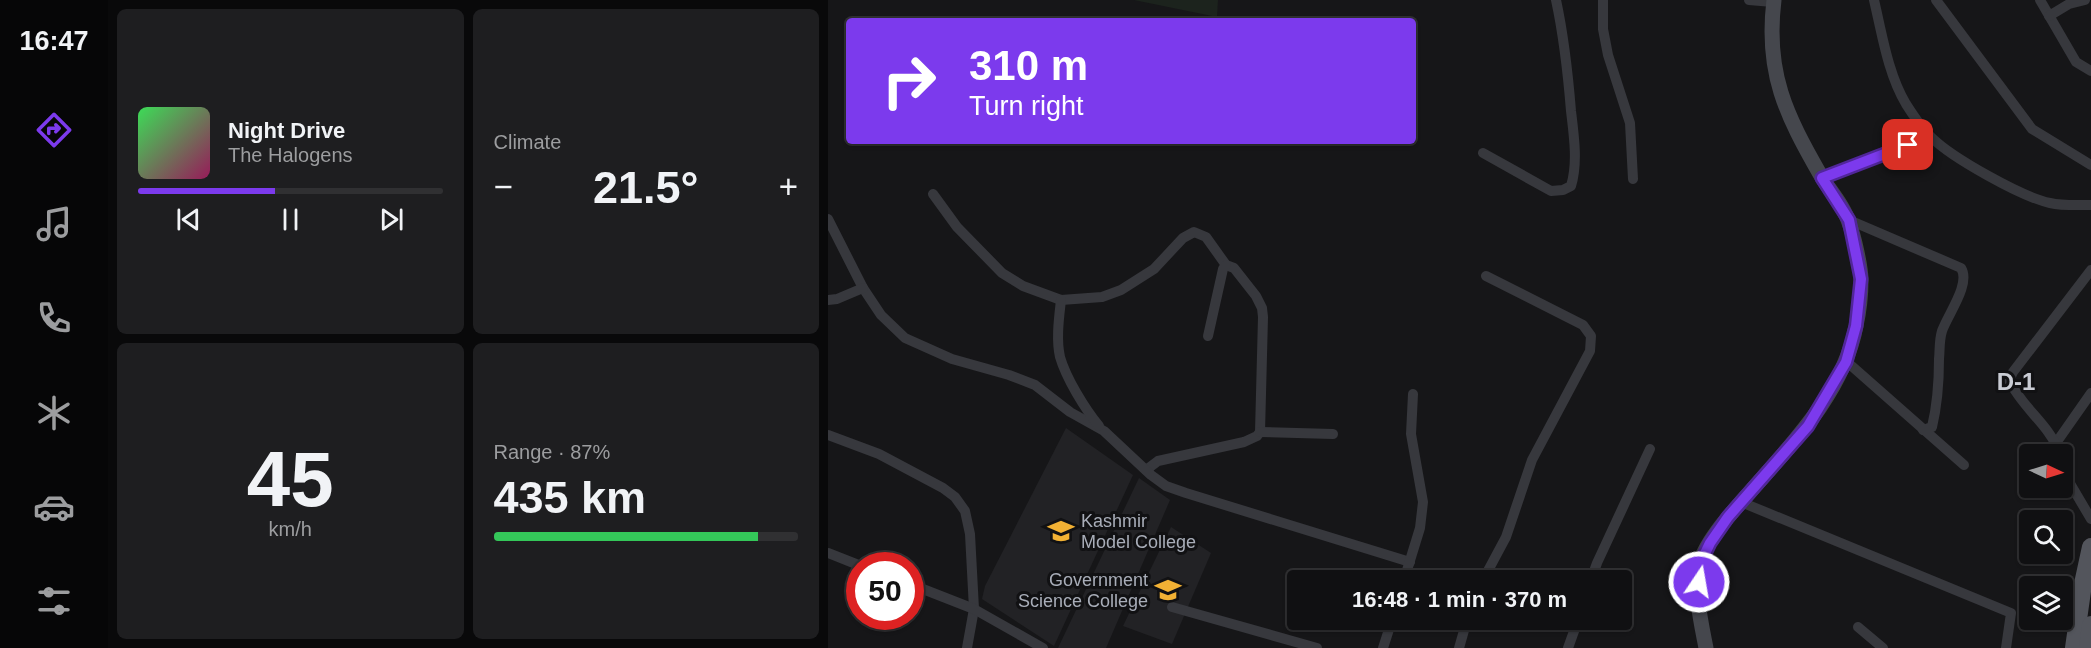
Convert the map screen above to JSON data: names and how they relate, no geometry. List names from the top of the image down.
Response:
{
  "districts": ["D-1"],
  "places": {
    "school or university": ["Kashmir Model College", "Government Science College"]
  },
  "north": "right",
  "page": {
    "tabs": "16:47",
    "tile": [
      "Climate",
      ["45", "km/h"],
      ["Range · 87%", "435 km"]
    ],
    "turn": ["310 m", "Turn right"],
    "song": ["Night Drive", "The Halogens"],
    "heat": ["−", "21.5°", "+"],
    "limit": "50",
    "trip": "16:48 · 1 min · 370 m"
  }
}
